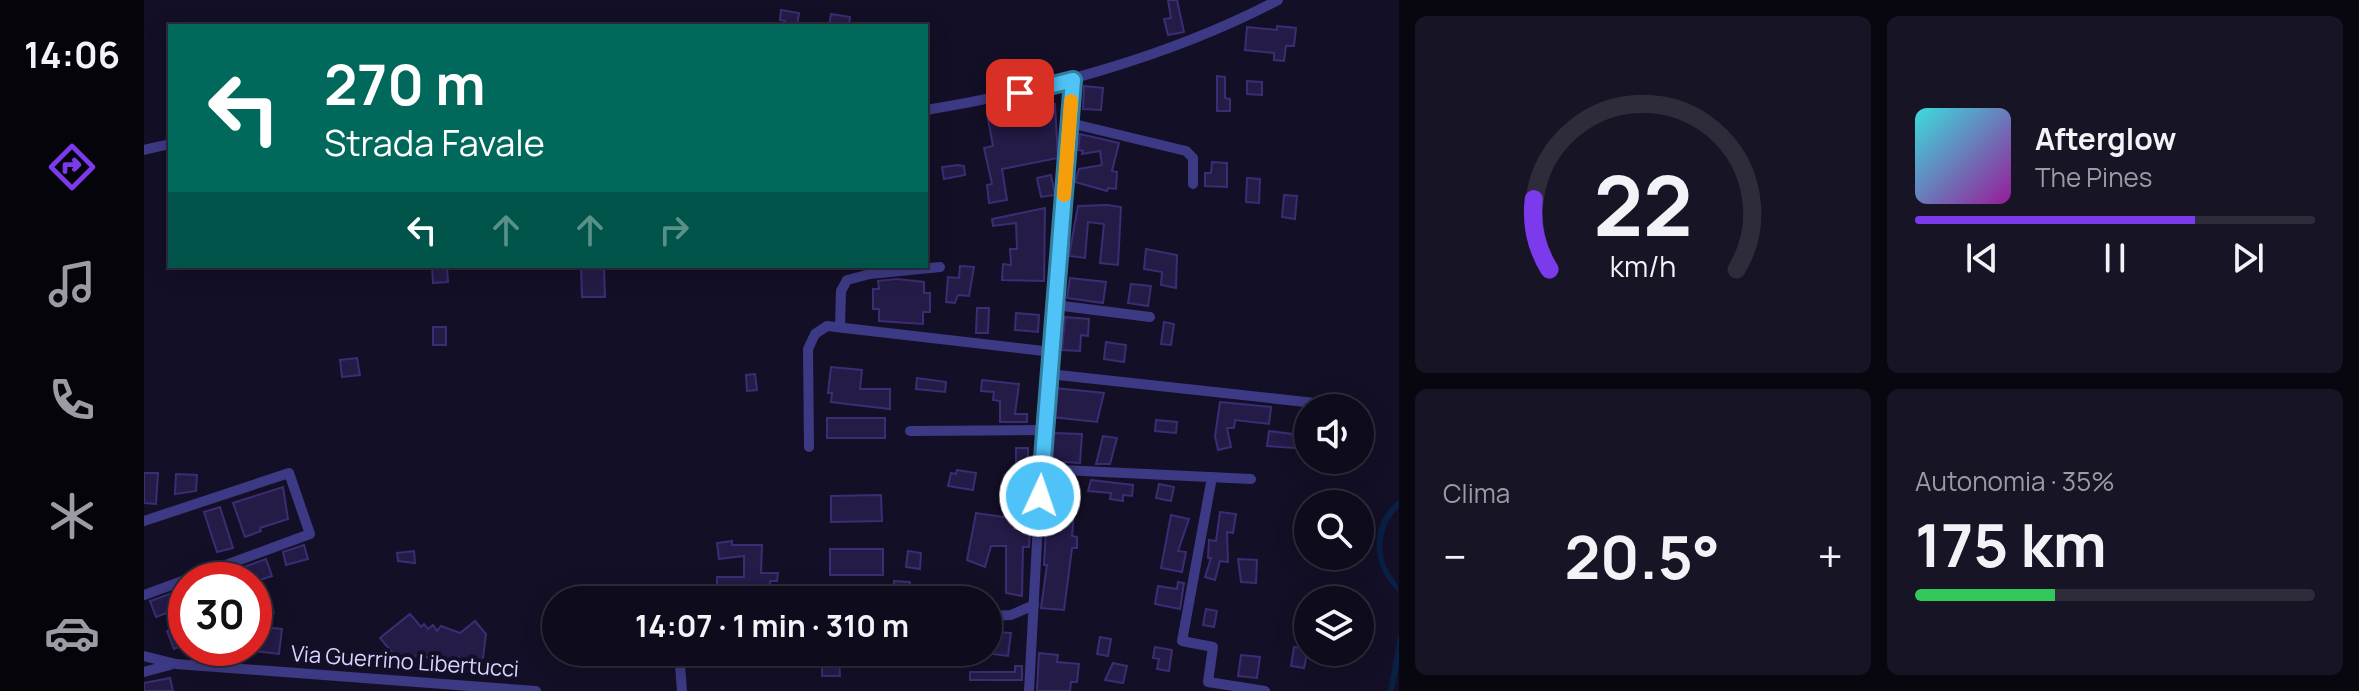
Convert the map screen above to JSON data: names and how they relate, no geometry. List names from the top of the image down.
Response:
{
  "streets": {
    "street": ["Via Guerrino Libertucci"]
  },
  "page": {
    "tabs": "14:06",
    "turn": ["270 m", "Strada Favale"],
    "song": ["Afterglow", "The Pines"],
    "tile": [
      "Clima",
      ["Autonomia · 35%", "175 km"]
    ],
    "heat": ["−", "20.5°", "+"],
    "limit": "30",
    "trip": "14:07 · 1 min · 310 m",
    "gauge": ["22", "km/h"]
  }
}
